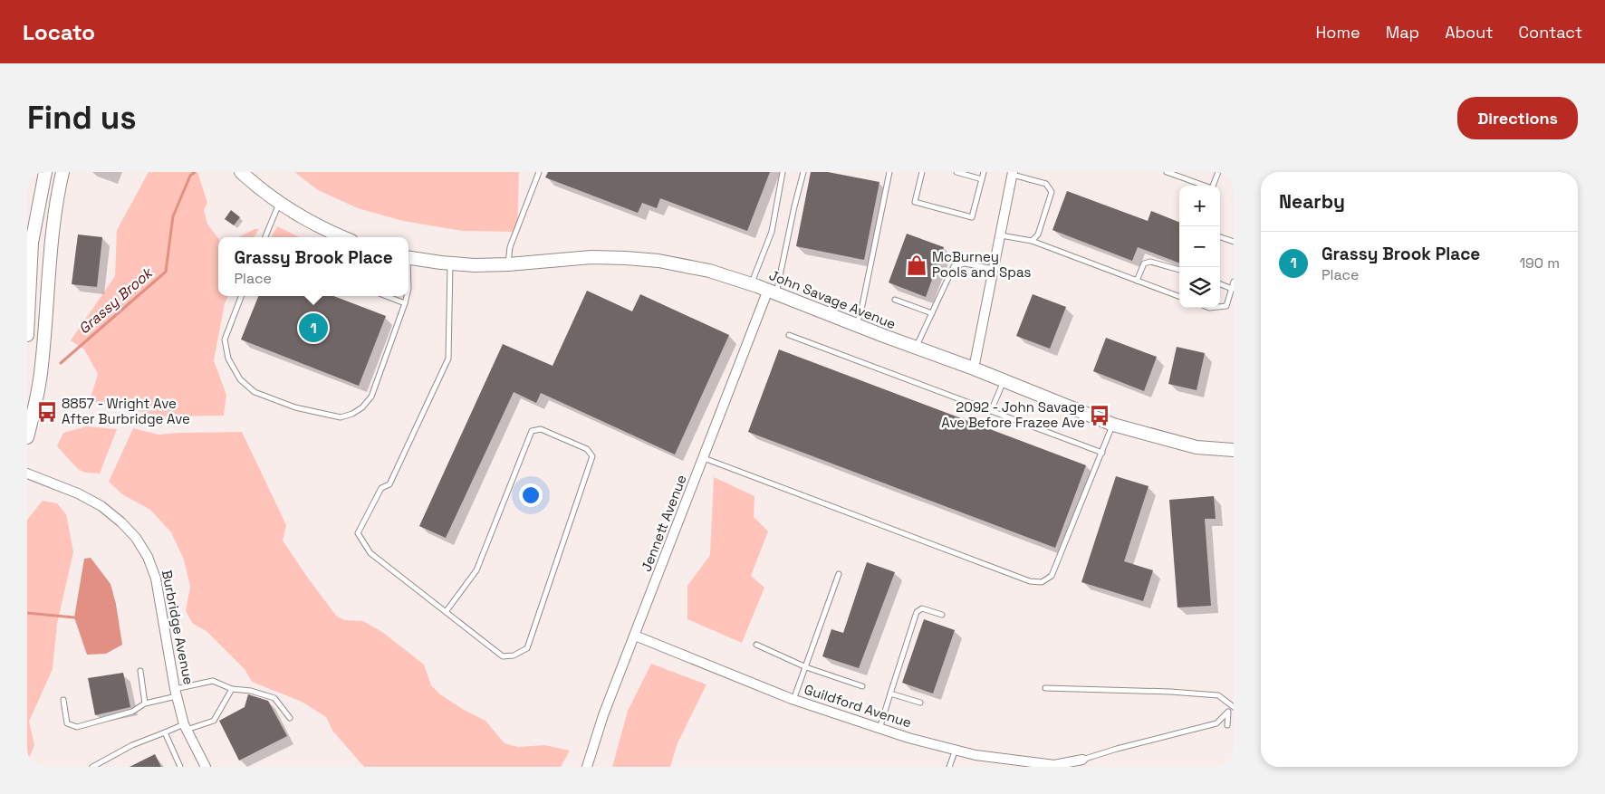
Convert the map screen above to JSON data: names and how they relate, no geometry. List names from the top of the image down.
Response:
{
  "streets": {
    "main road": ["John Savage Avenue"],
    "street": ["Jennett Avenue", "Burbridge Avenue", "Guildford Avenue"]
  },
  "crossings": [
    ["John Savage Avenue", "Jennett Avenue"],
    ["Jennett Avenue", "Guildford Avenue"]
  ],
  "water": ["Grassy Brook"],
  "places": {
    "shop": ["McBurney Pools and Spas"],
    "bus stop": ["8857 - Wright Ave After Burbridge Ave", "2092 - John Savage Ave Before Frazee Ave"]
  },
  "page": {
    "header": "Locato",
    "nav": [
      "Home",
      "Map",
      "About",
      "Contact"
    ],
    "buttons": "Directions",
    "title": "Find us",
    "heading": "Nearby",
    "map_buttons": ["+", "−"],
    "list": [
      {
        "mark": "1",
        "name": "Grassy Brook Place",
        "note": "Place",
        "value": "190 m"
      }
    ],
    "popup": ["Grassy Brook Place", "Place"],
    "pins": "1"
  }
}
